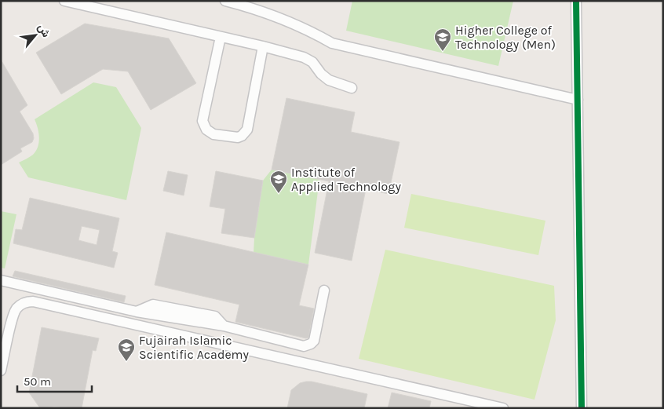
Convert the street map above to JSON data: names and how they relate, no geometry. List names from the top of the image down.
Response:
{
  "places": {
    "school or university": ["Higher College of Technology (Men)", "Institute of Applied Technology", "Fujairah Islamic Scientific Academy"]
  },
  "scale_bar": "50 m",
  "north": "top right"
}
